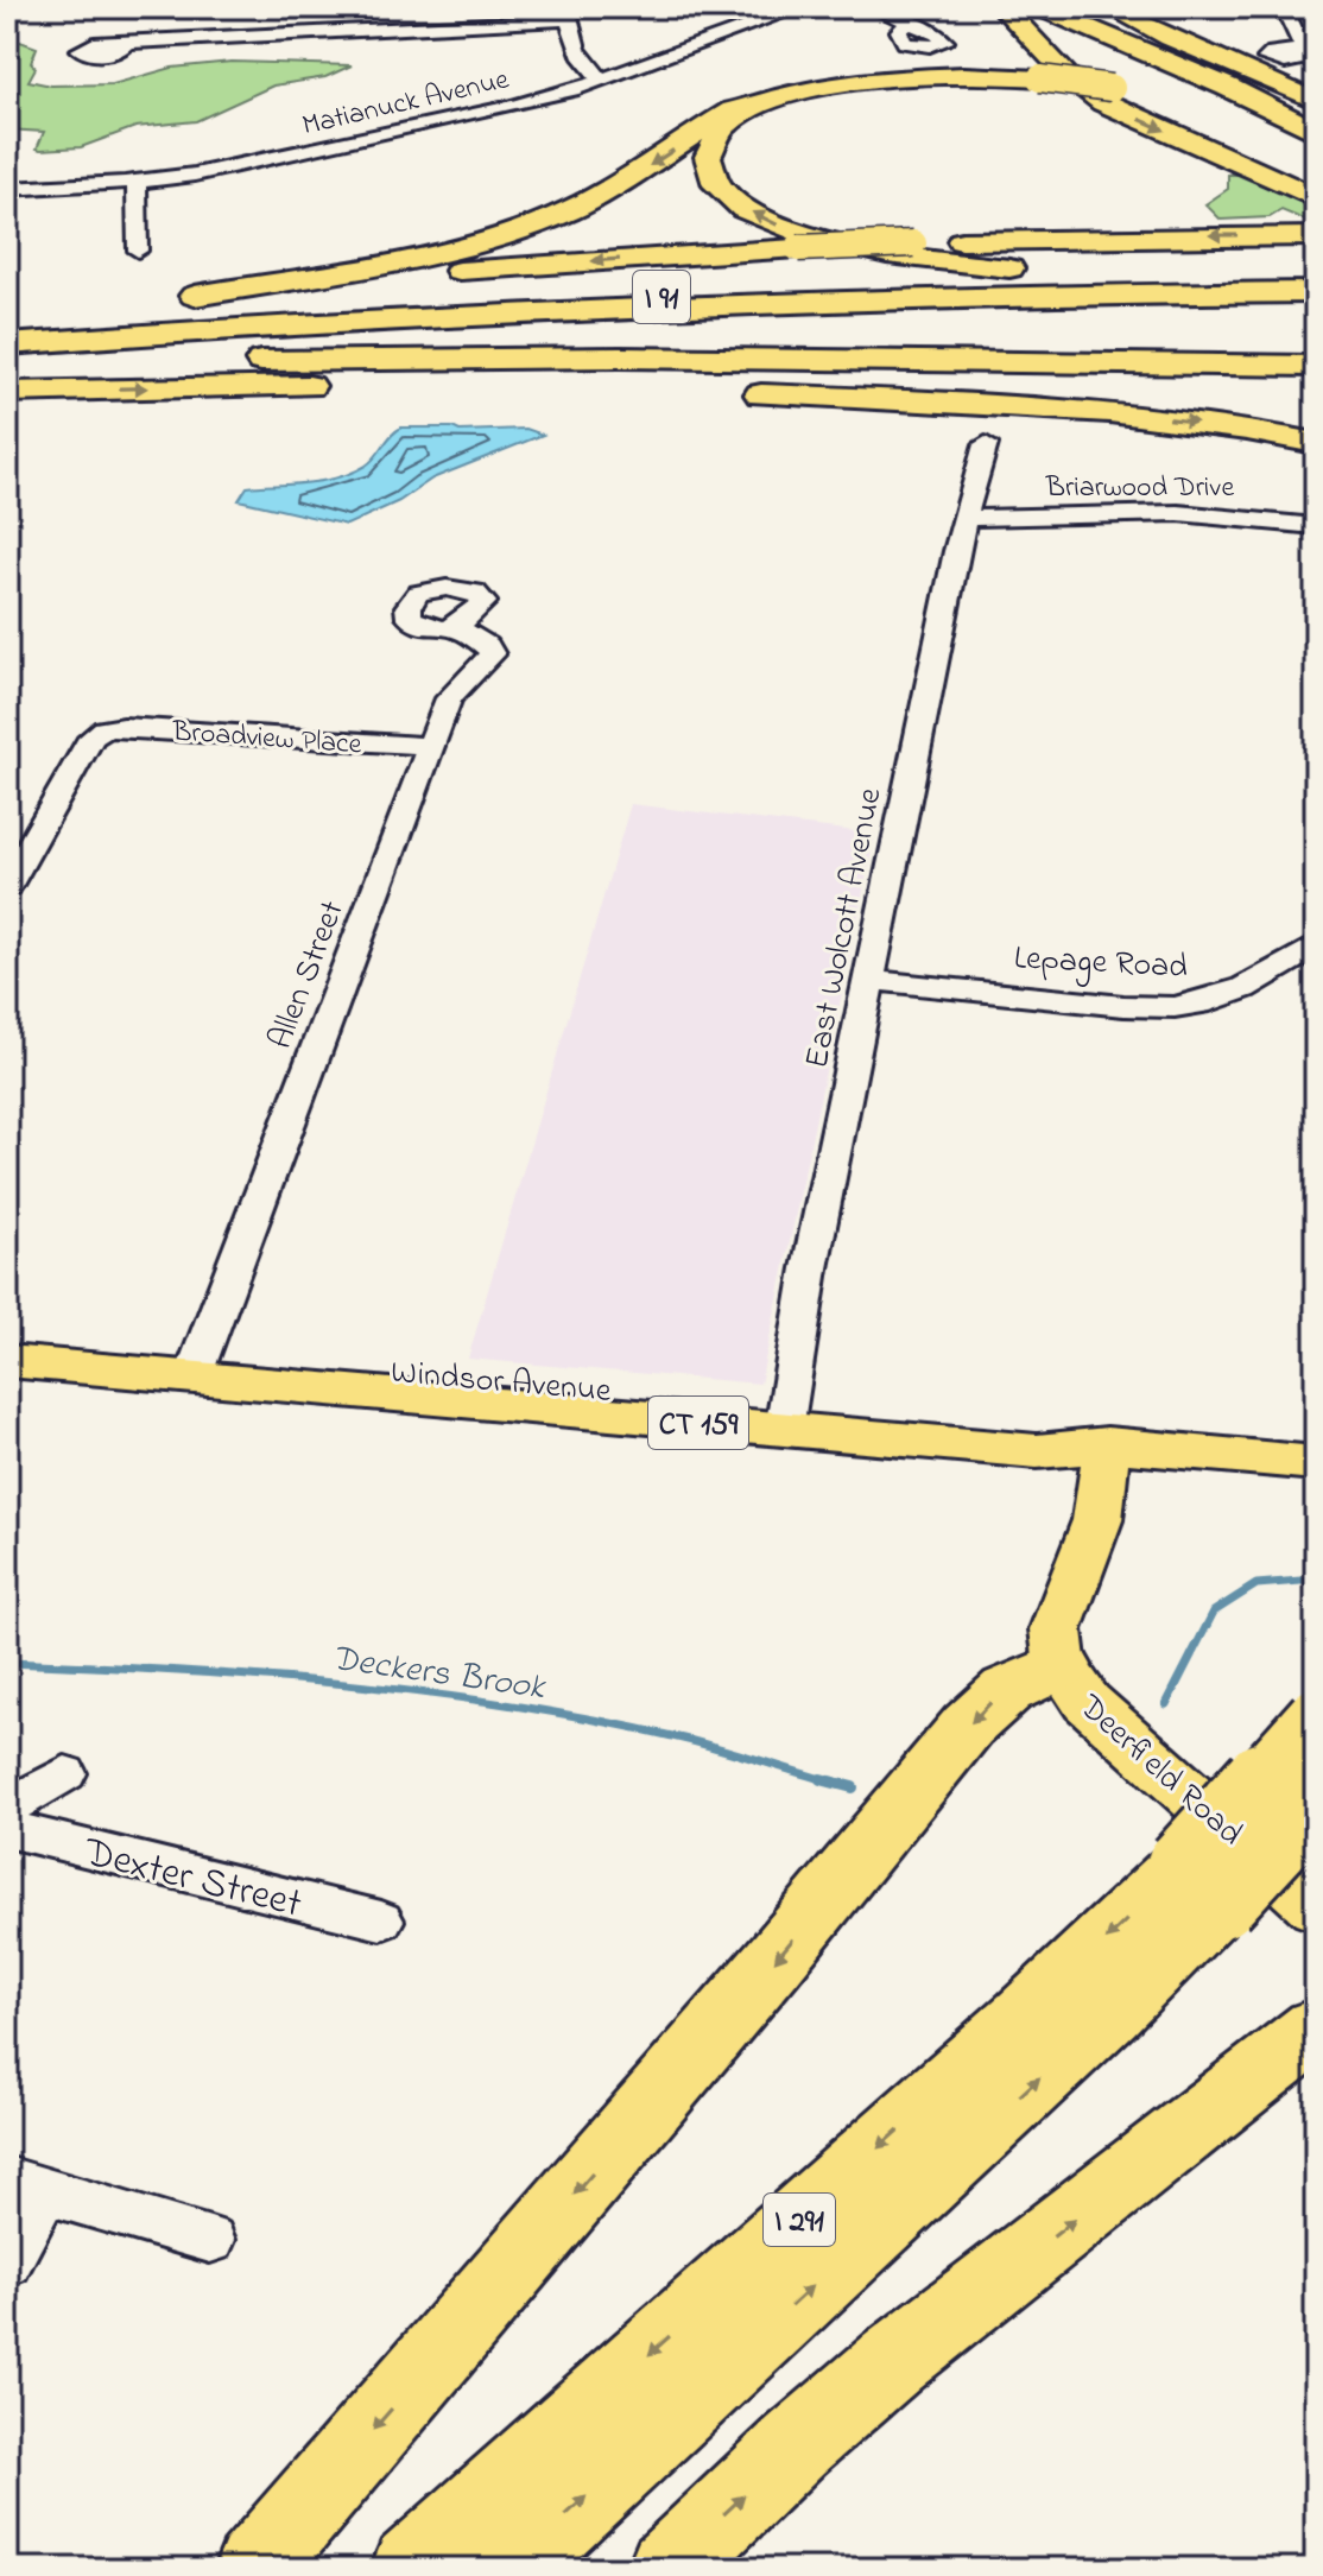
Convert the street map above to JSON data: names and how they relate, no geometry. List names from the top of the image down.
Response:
{
  "streets": {
    "highway": ["I 91", "I 291"],
    "main road": ["Windsor Avenue", "CT 159", "Deerfield Road"],
    "street": [
      "Matianuck Avenue",
      "Briarwood Drive",
      "Broadview Place",
      "East Wolcott Avenue",
      "Lepage Road",
      "Allen Street",
      "Dexter Street"
    ]
  },
  "crossings": [
    ["Briarwood Drive", "East Wolcott Avenue"],
    ["Broadview Place", "Allen Street"],
    ["East Wolcott Avenue", "Lepage Road"],
    ["East Wolcott Avenue", "Windsor Avenue"],
    ["Allen Street", "Windsor Avenue"],
    ["Windsor Avenue", "Deerfield Road"]
  ],
  "water": ["Deckers Brook"]
}
